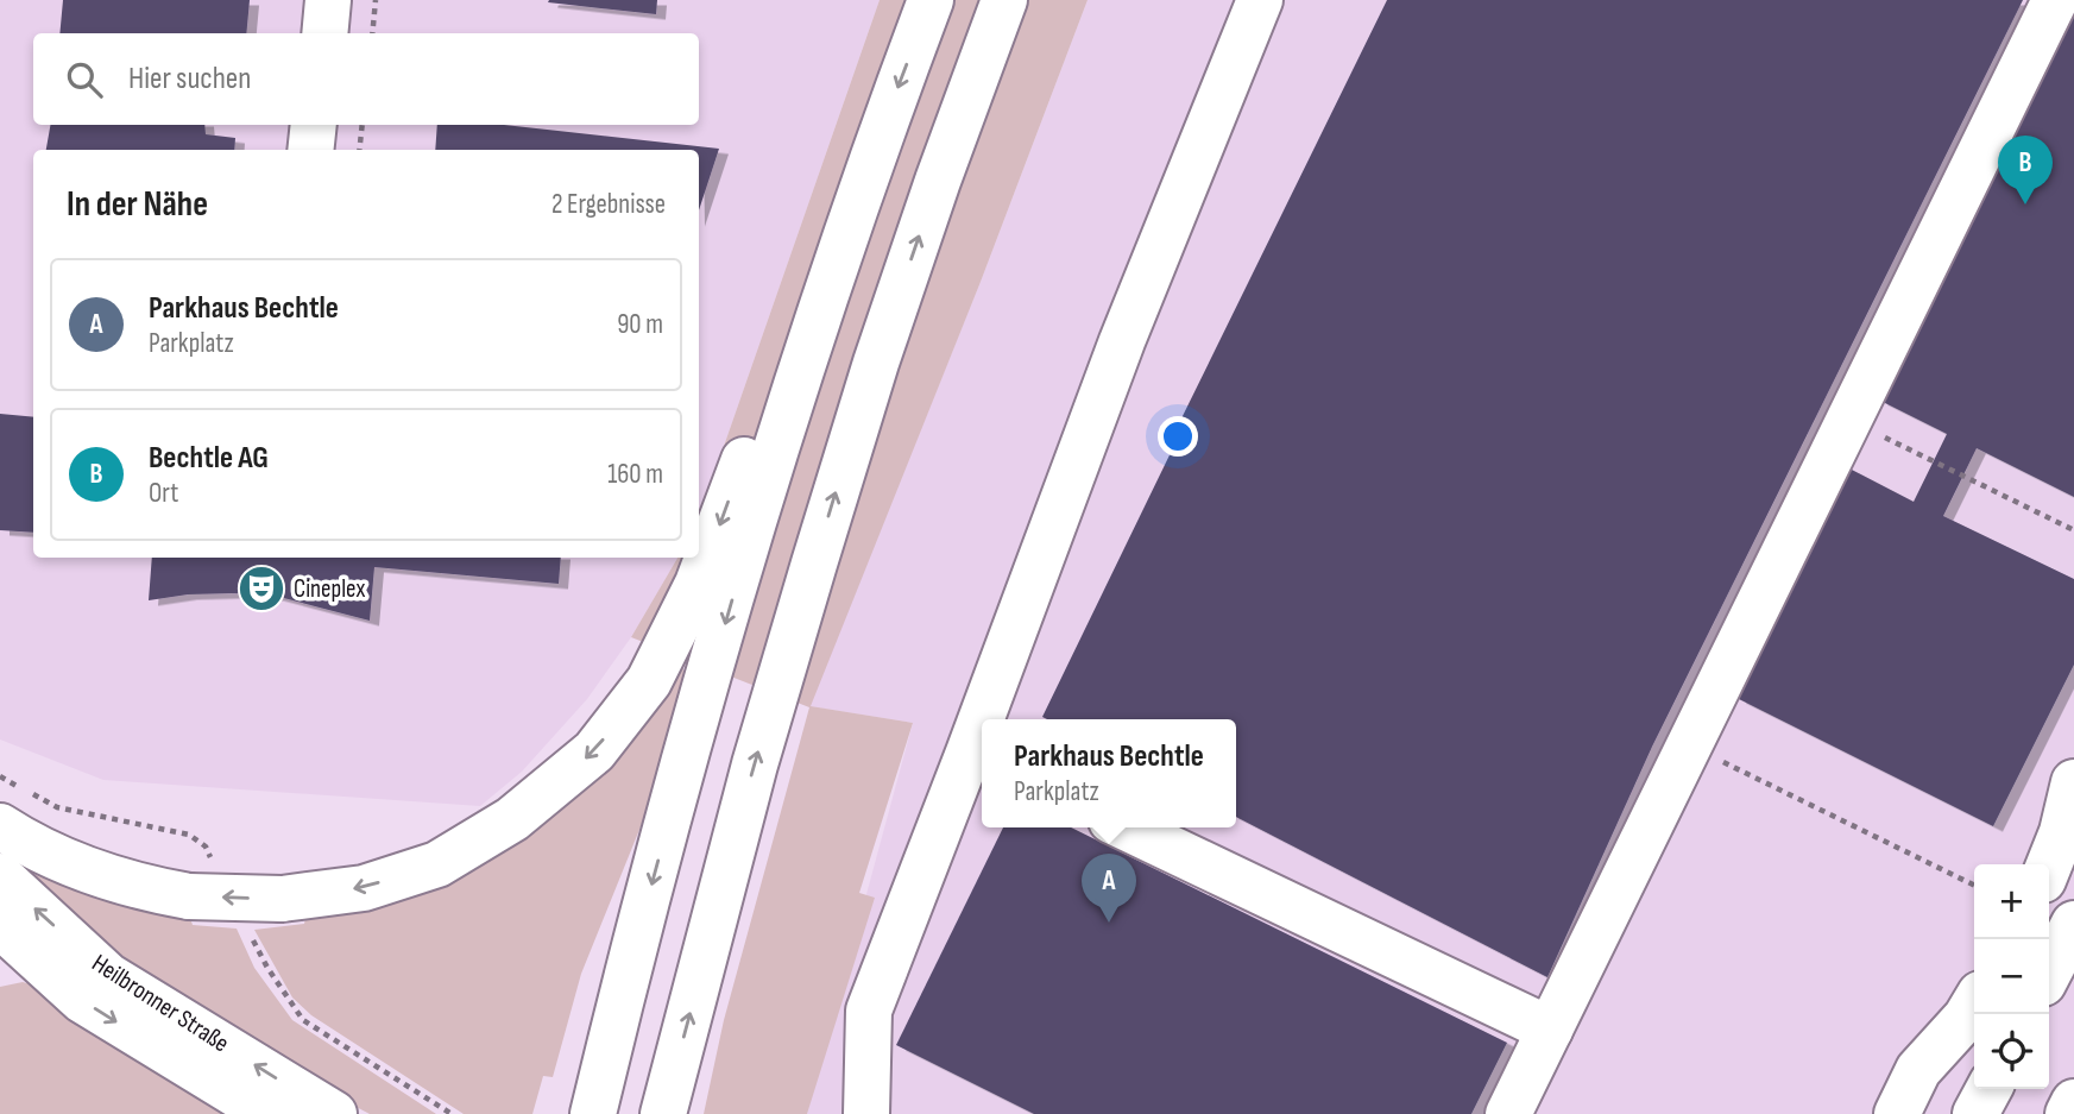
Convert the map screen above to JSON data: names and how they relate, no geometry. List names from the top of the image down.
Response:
{
  "streets": {
    "main road": ["Heilbronner Straße"]
  },
  "places": {
    "theatre": ["Cineplex"]
  },
  "page": {
    "search": "Hier suchen",
    "pins": ["B", "A"],
    "heading": ["In der Nähe", "2 Ergebnisse"],
    "list": [
      {
        "mark": "A",
        "name": "Parkhaus Bechtle",
        "note": "Parkplatz",
        "value": "90 m"
      },
      {
        "mark": "B",
        "name": "Bechtle AG",
        "note": "Ort",
        "value": "160 m"
      }
    ],
    "popup": ["Parkhaus Bechtle", "Parkplatz"],
    "map_buttons": ["+", "−"]
  }
}
